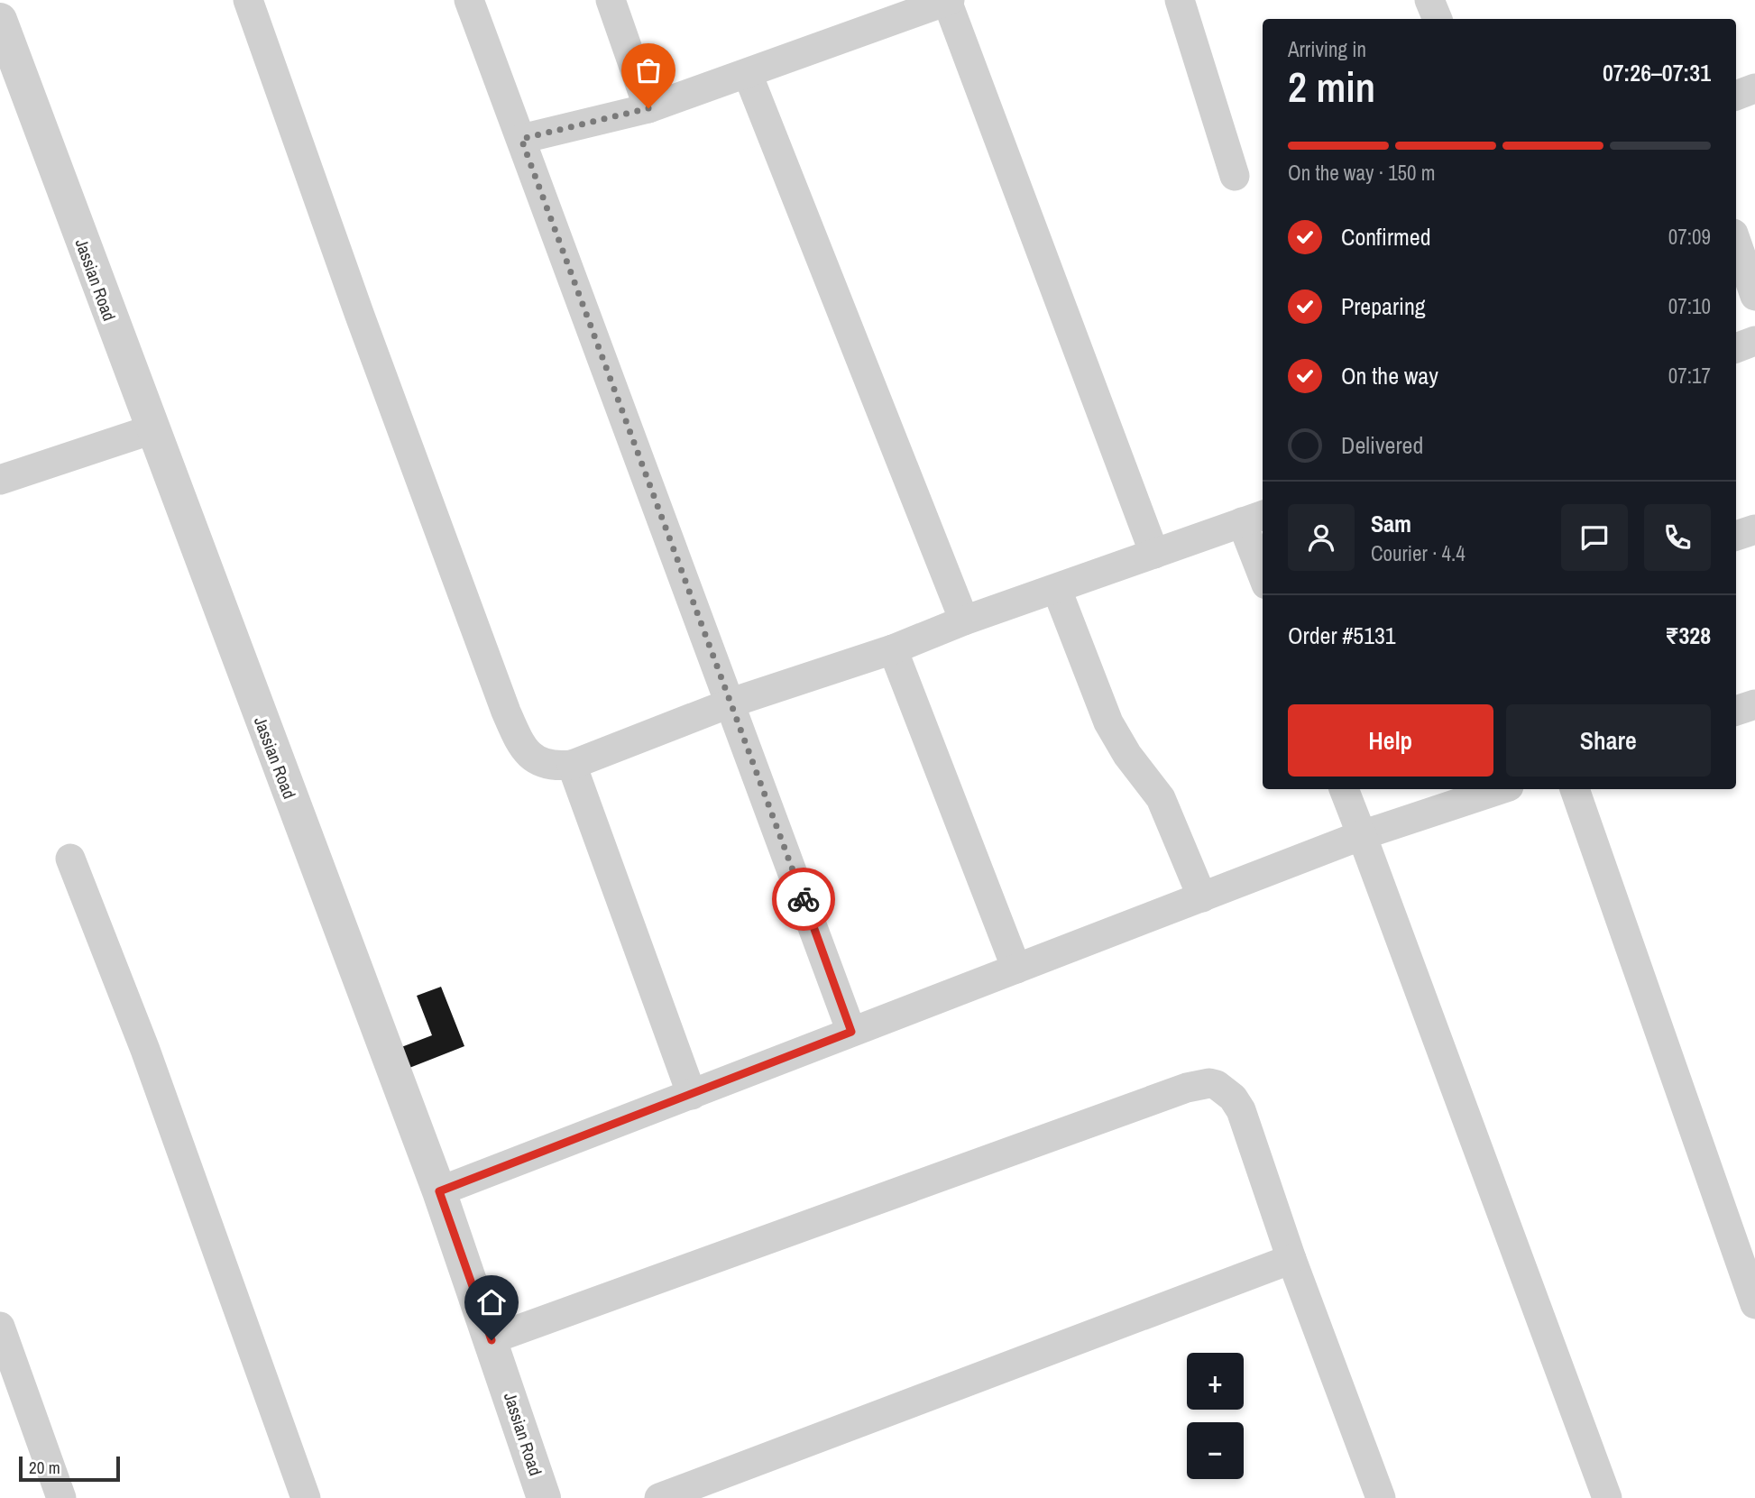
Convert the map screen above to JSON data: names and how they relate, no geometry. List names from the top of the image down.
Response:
{
  "streets": {
    "street": ["Jassian Road"]
  },
  "scale_bar": "20 m",
  "page": {
    "heading": ["2 min", "Arriving in", "07:26–07:31"],
    "panel": [
      "Sam",
      "Courier · 4.4",
      "Order #5131",
      "₹328"
    ],
    "bar": "On the way · 150 m",
    "list": [
      ["Confirmed", "07:09"],
      ["Preparing", "07:10"],
      ["On the way", "07:17"],
      "Delivered"
    ],
    "buttons": ["Help", "Share"],
    "map_buttons": ["+", "−"],
    "scale": "20 m"
  }
}
